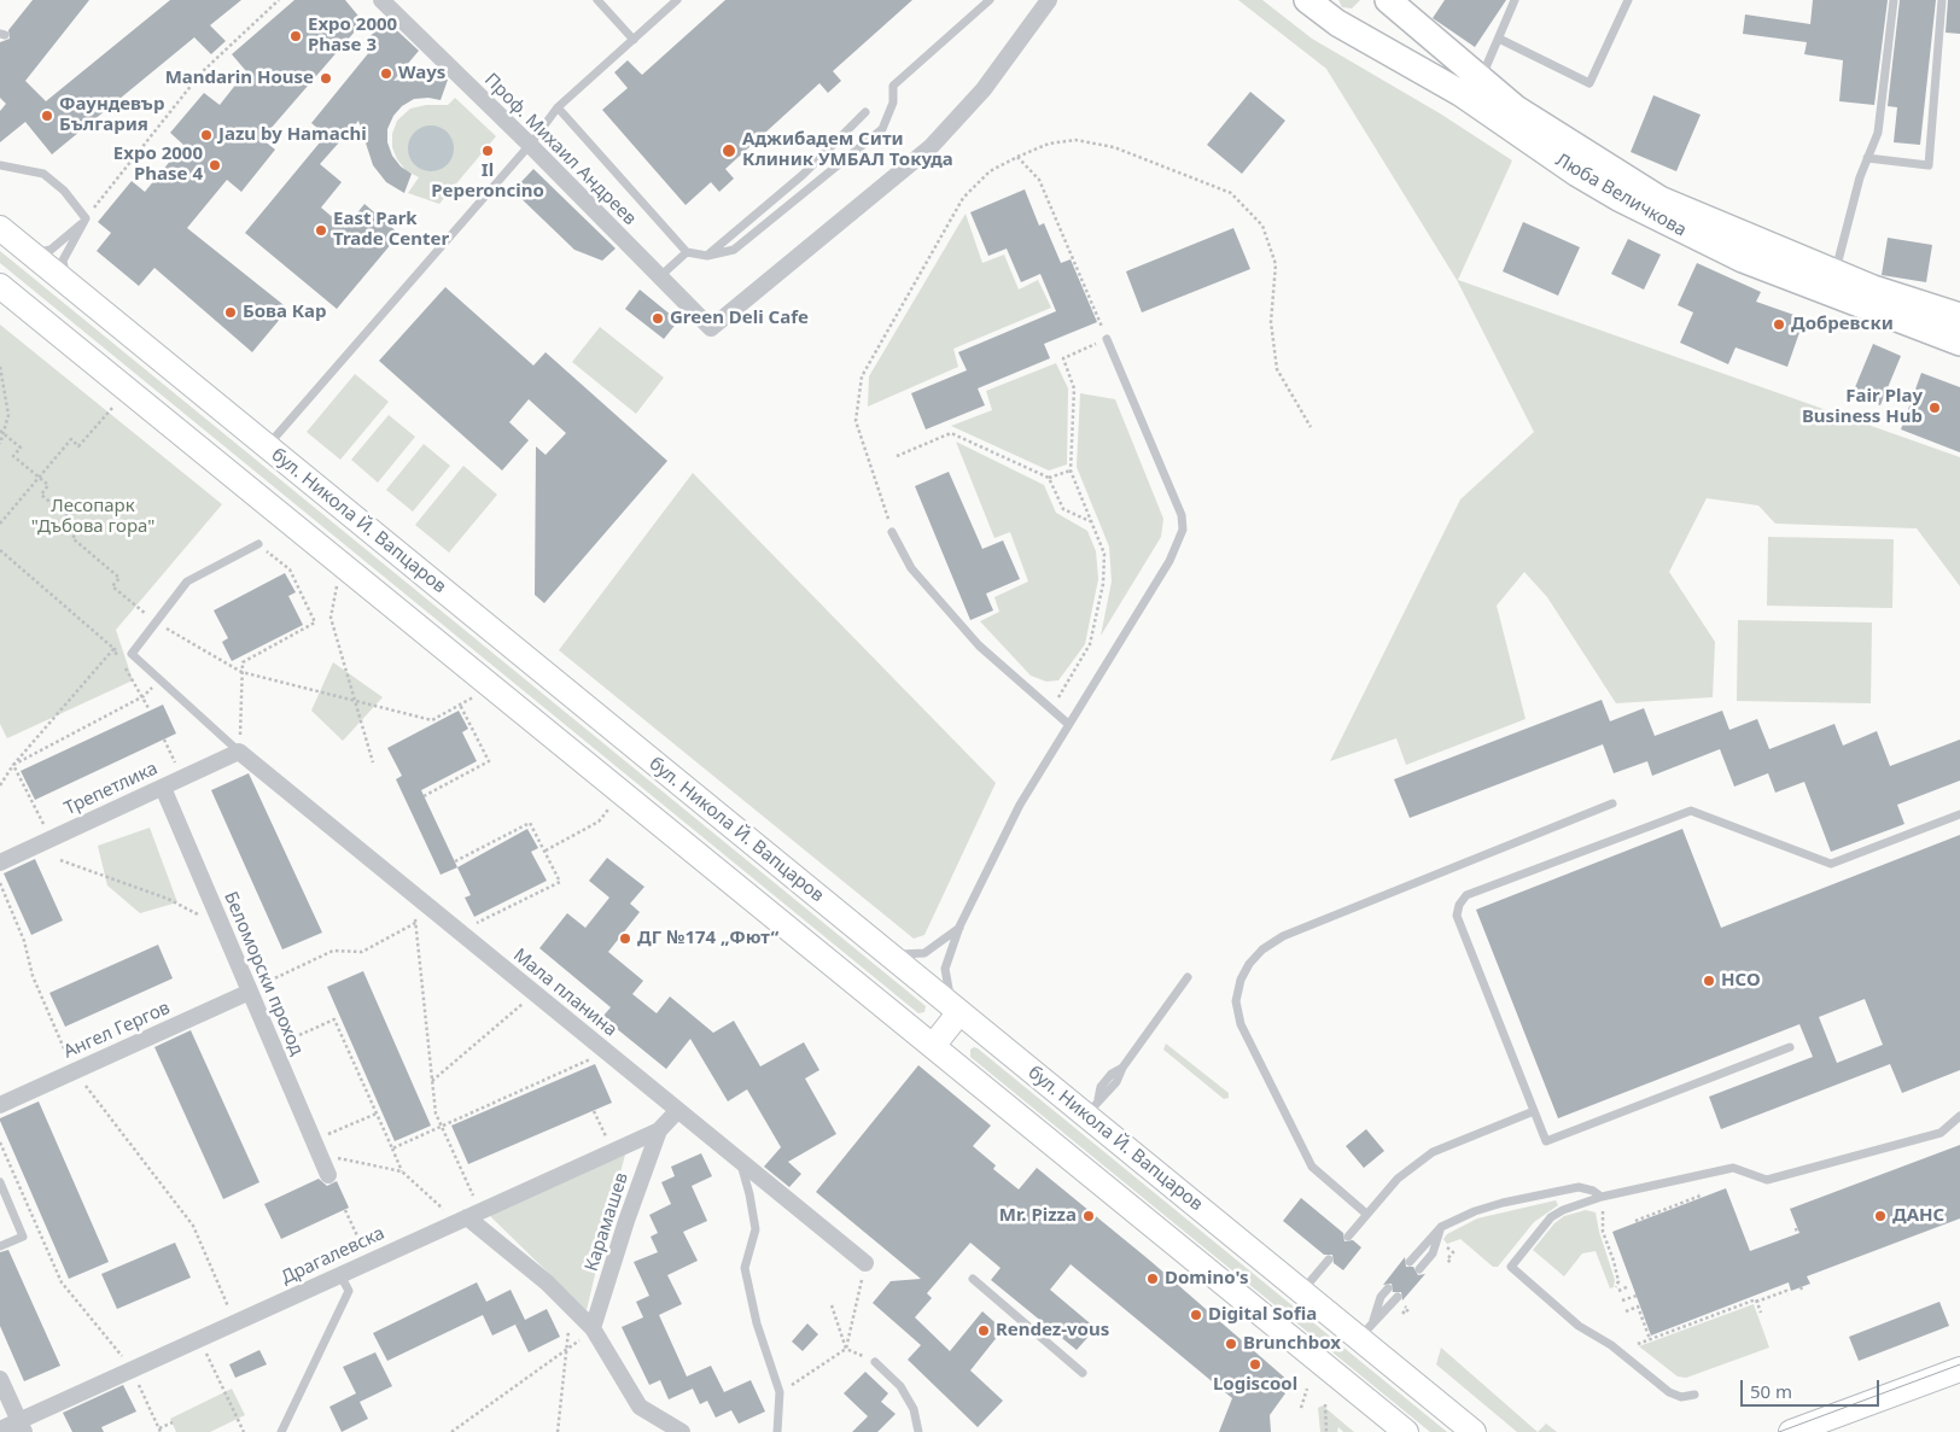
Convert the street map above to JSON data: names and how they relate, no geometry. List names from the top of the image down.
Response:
{
  "streets": {
    "main road": ["Люба Величкова", "бул. Никола Й. Вапцаров"],
    "street": [
      "Проф. Михаил Андреев",
      "Трепетлика",
      "Беломорски проход",
      "Мала планина",
      "Ангел Гергов",
      "Карамашев",
      "Драгалевска"
    ]
  },
  "crossings": [
    ["Трепетлика", "Беломорски проход"],
    ["Трепетлика", "Мала планина"],
    ["Беломорски проход", "Ангел Гергов"],
    ["Мала планина", "Драгалевска"],
    ["Карамашев", "Драгалевска"]
  ],
  "parks": ["Лесопарк \"Дъбова гора\""],
  "places": [
    "Expo 2000 Phase 3",
    "Ways",
    "Mandarin House",
    "Фаундевър България",
    "Jazu by Hamachi",
    "Il Peperoncino",
    "Аджибадем Сити Клиник УМБАЛ Токуда",
    "Expo 2000 Phase 4",
    "East Park Trade Center",
    "Бова Кар",
    "Green Deli Cafe",
    "Добревски",
    "Fair Play Business Hub",
    "ДГ №174 „Фют“",
    "НСО",
    "Mr. Pizza",
    "ДАНС",
    "Domino's",
    "Digital Sofia",
    "Rendez-vous",
    "Brunchbox",
    "Logiscool"
  ],
  "scale_bar": "50 m"
}
